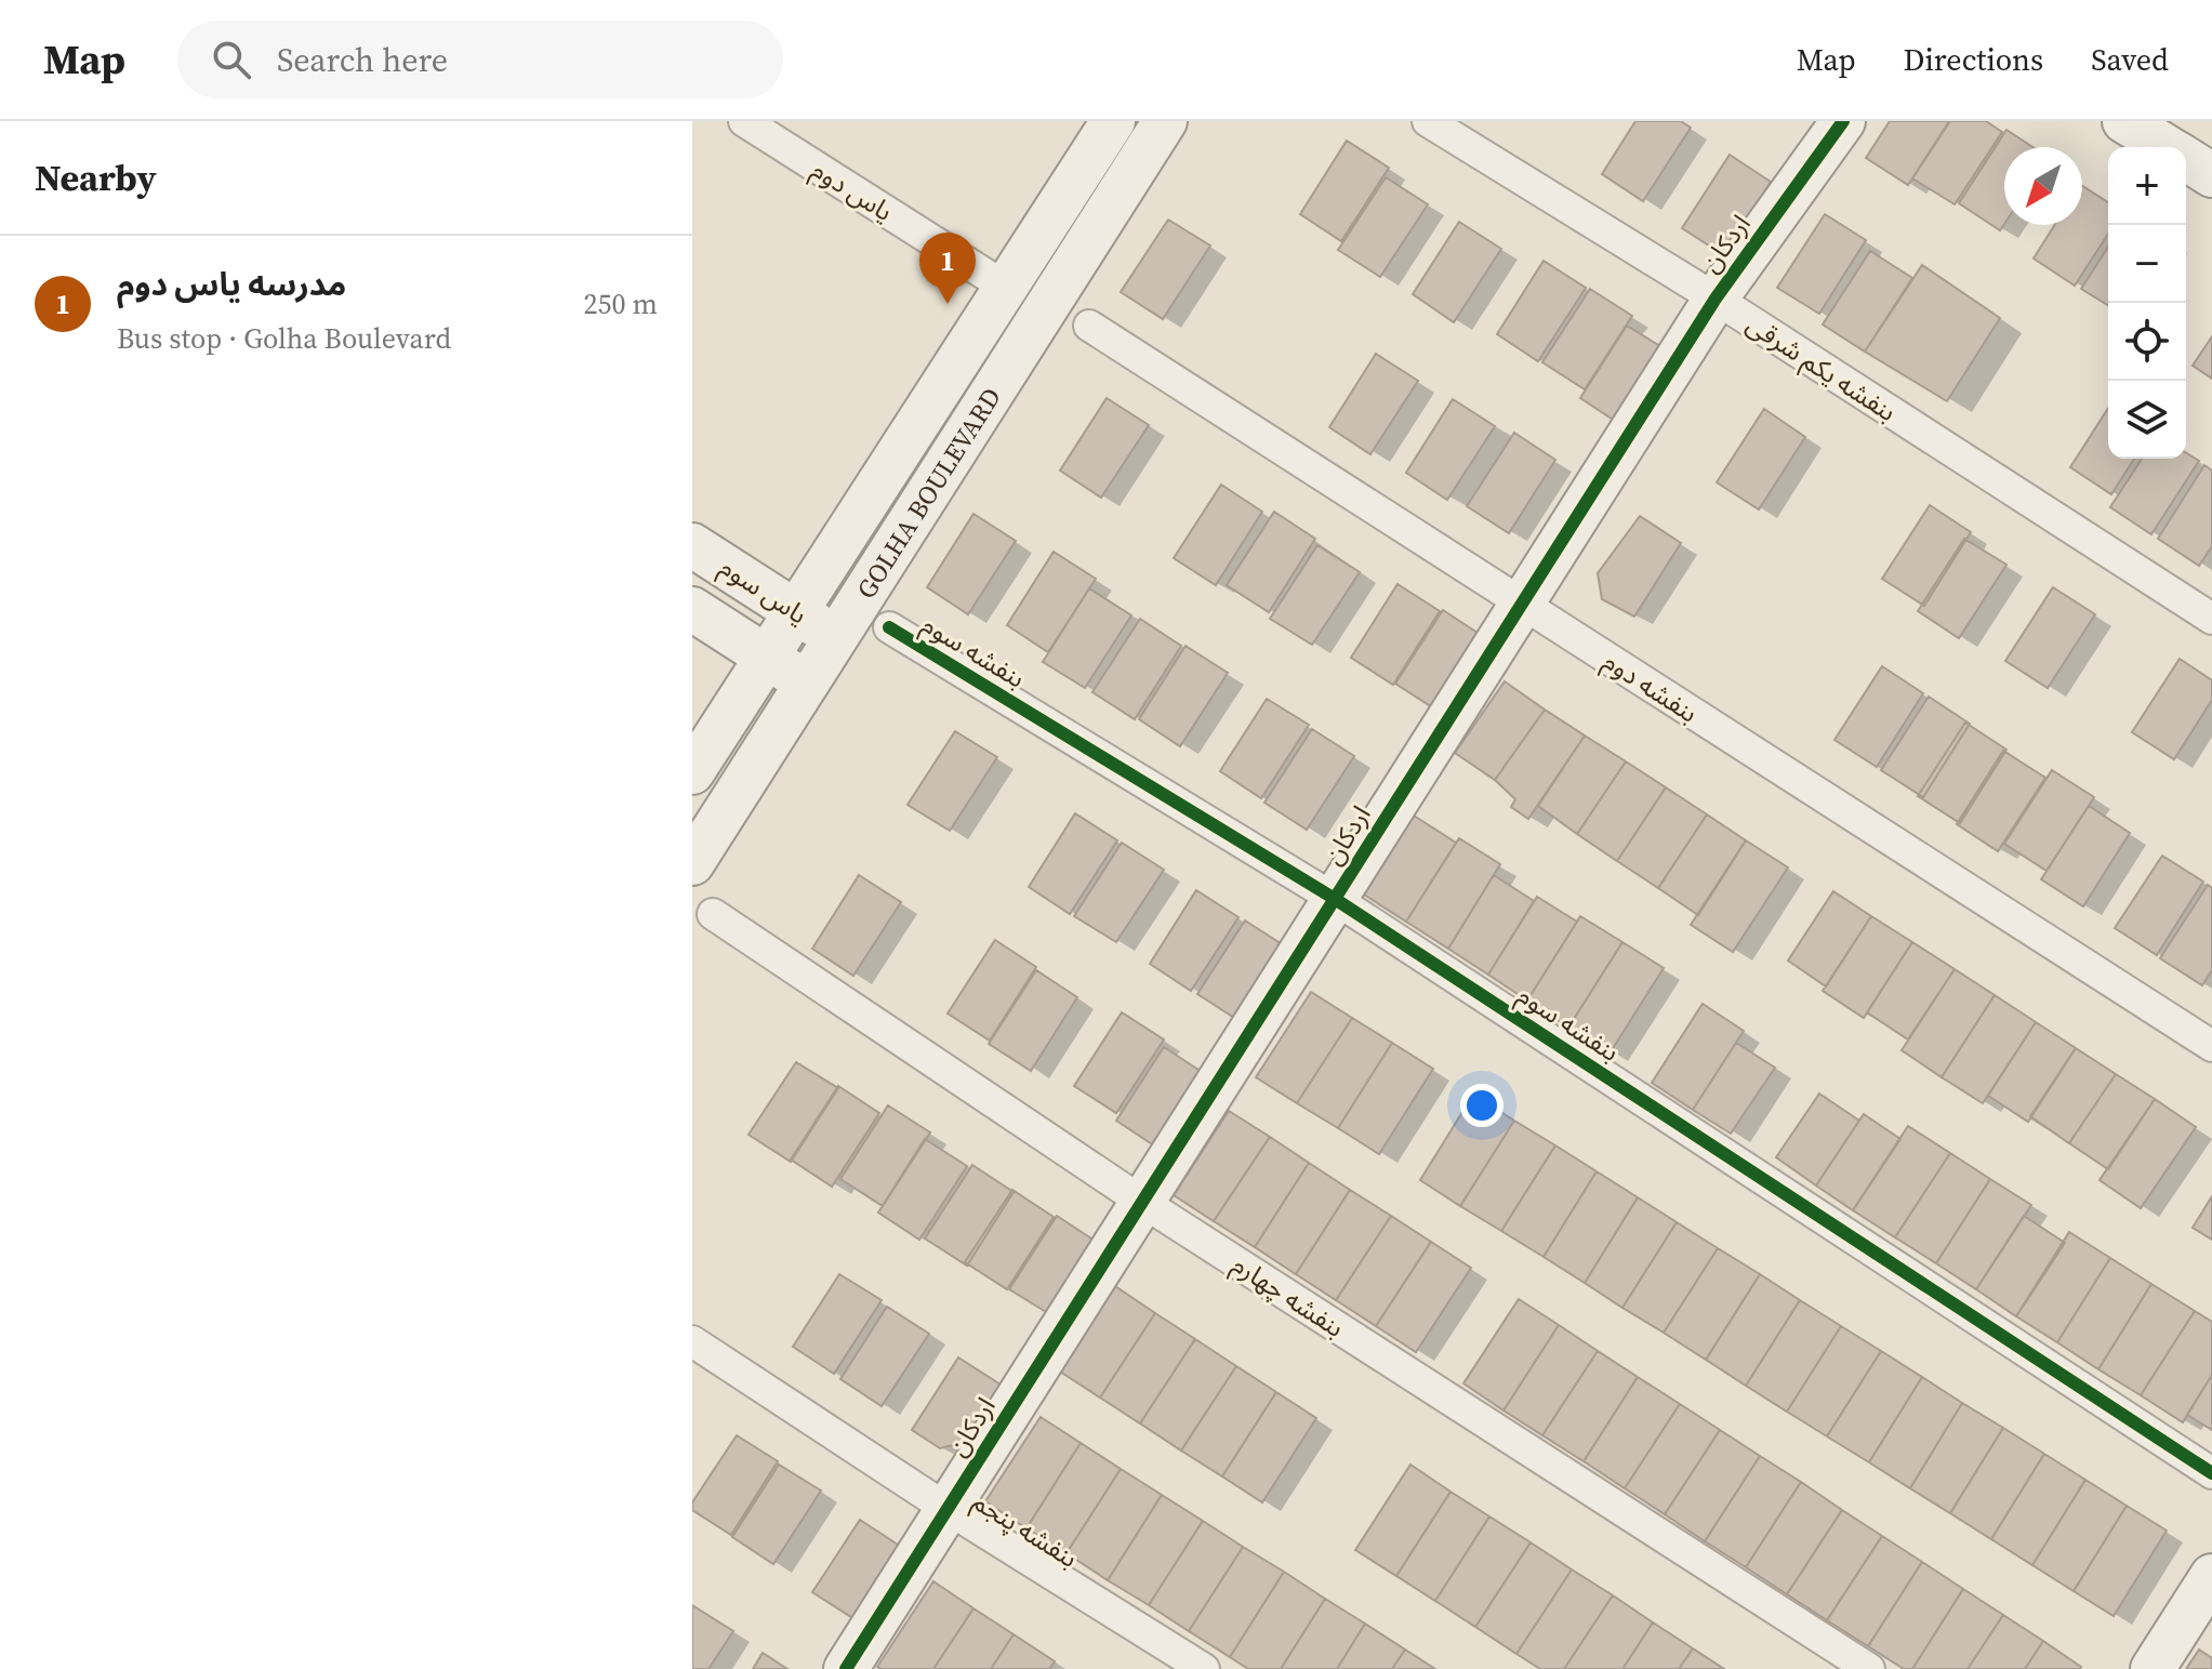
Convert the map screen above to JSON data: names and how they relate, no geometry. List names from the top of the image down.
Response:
{
  "streets": {
    "street": [
      "یاس دوم",
      "اردکان",
      "بنفشه یکم شرقی",
      "GOLHA BOULEVARD",
      "یاس سوم",
      "بنفشه سوم",
      "بنفشه دوم",
      "بنفشه چهارم",
      "بنفشه پنجم"
    ]
  },
  "crossings": [
    ["یاس دوم", "GOLHA BOULEVARD"],
    ["اردکان", "بنفشه یکم شرقی"],
    ["اردکان", "بنفشه سوم"],
    ["اردکان", "بنفشه دوم"],
    ["اردکان", "بنفشه چهارم"],
    ["اردکان", "بنفشه پنجم"],
    ["GOLHA BOULEVARD", "یاس سوم"]
  ],
  "north": "bottom left",
  "page": {
    "header": "Map",
    "search": "Search here",
    "nav": ["Map", "Directions", "Saved"],
    "heading": "Nearby",
    "map_buttons": ["+", "−"],
    "pins": "1",
    "list": [
      {
        "mark": "1",
        "name": "مدرسه یاس دوم",
        "note": "Bus stop · Golha Boulevard",
        "value": "250 m"
      }
    ]
  }
}
